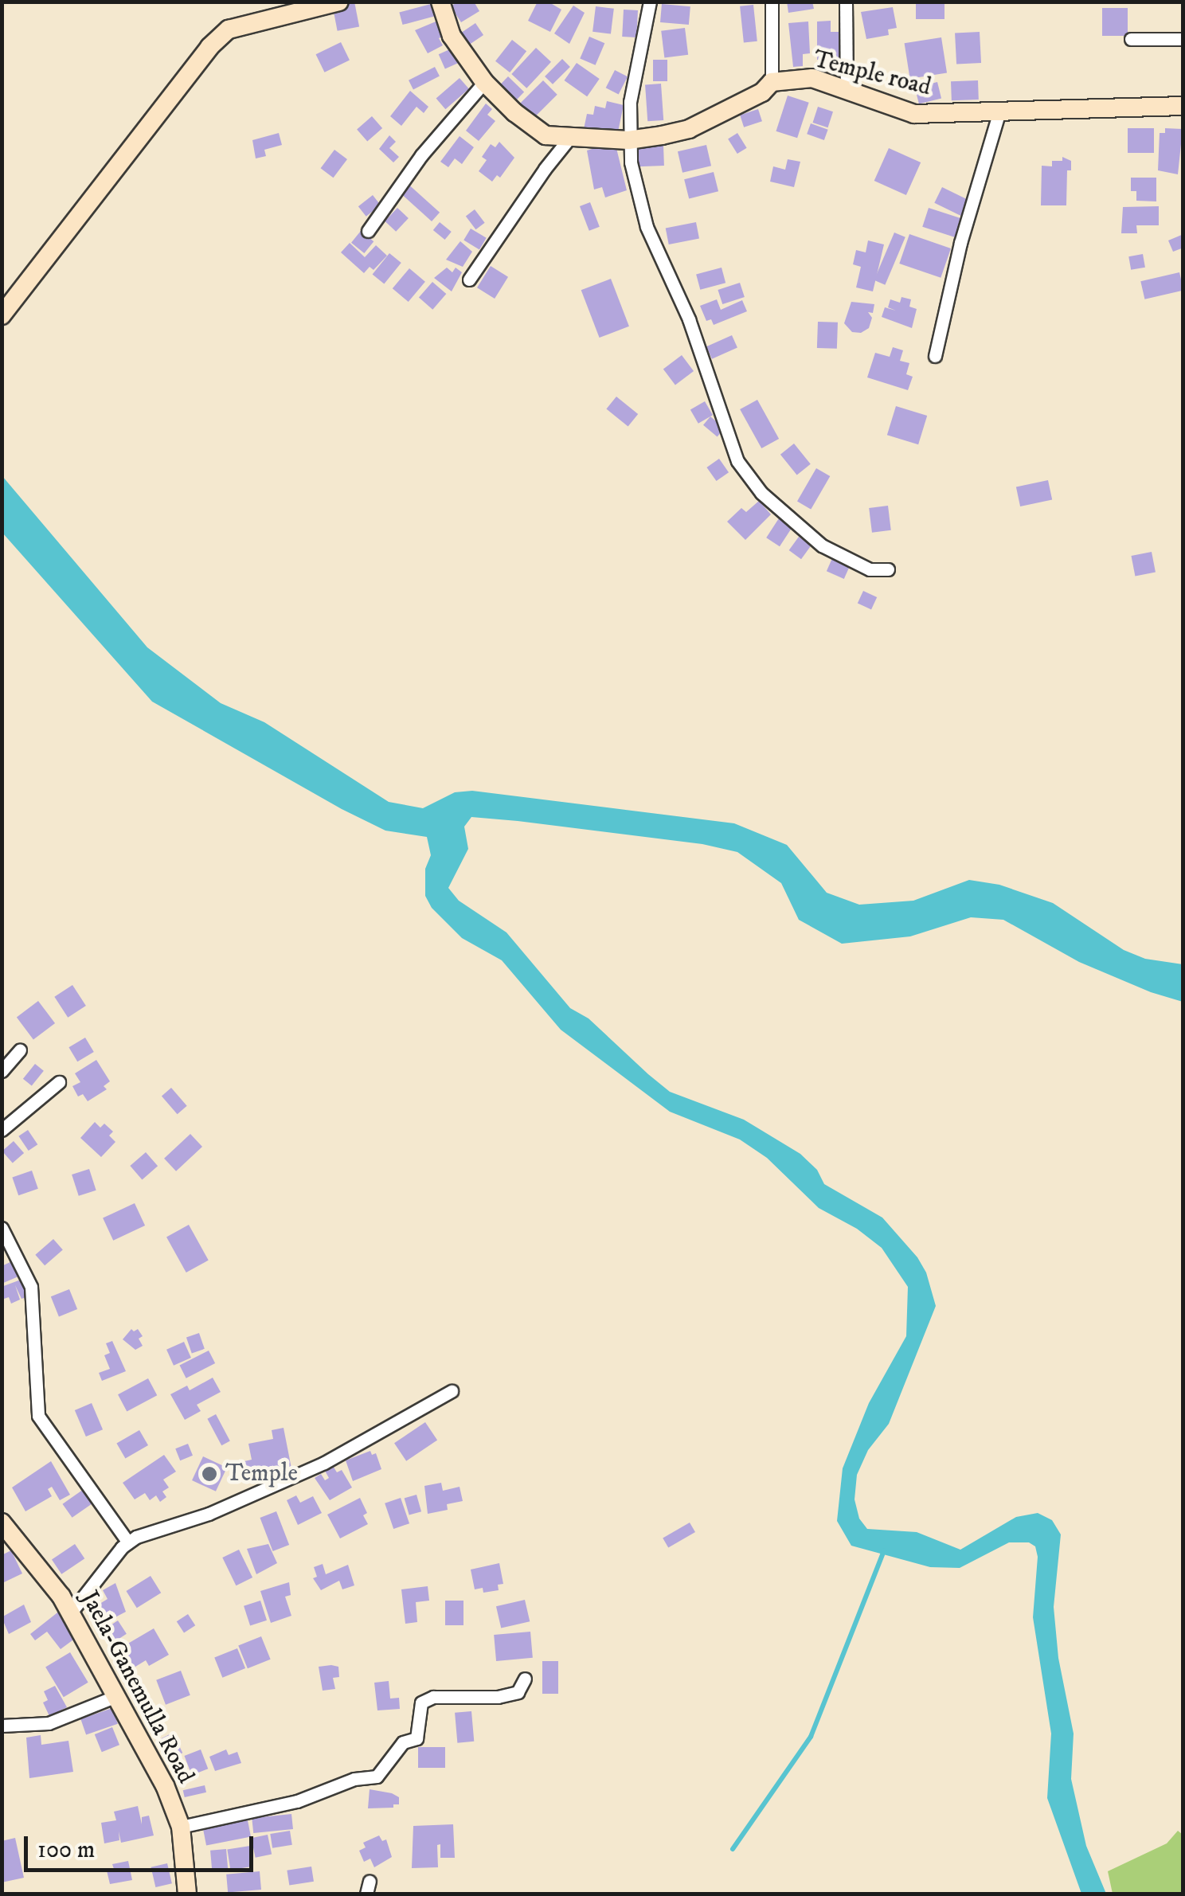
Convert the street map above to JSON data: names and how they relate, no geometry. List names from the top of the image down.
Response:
{
  "streets": {
    "street": ["Temple road", "Jaela-Ganemulla Road"]
  },
  "places": ["Temple"],
  "scale_bar": "100 m"
}
